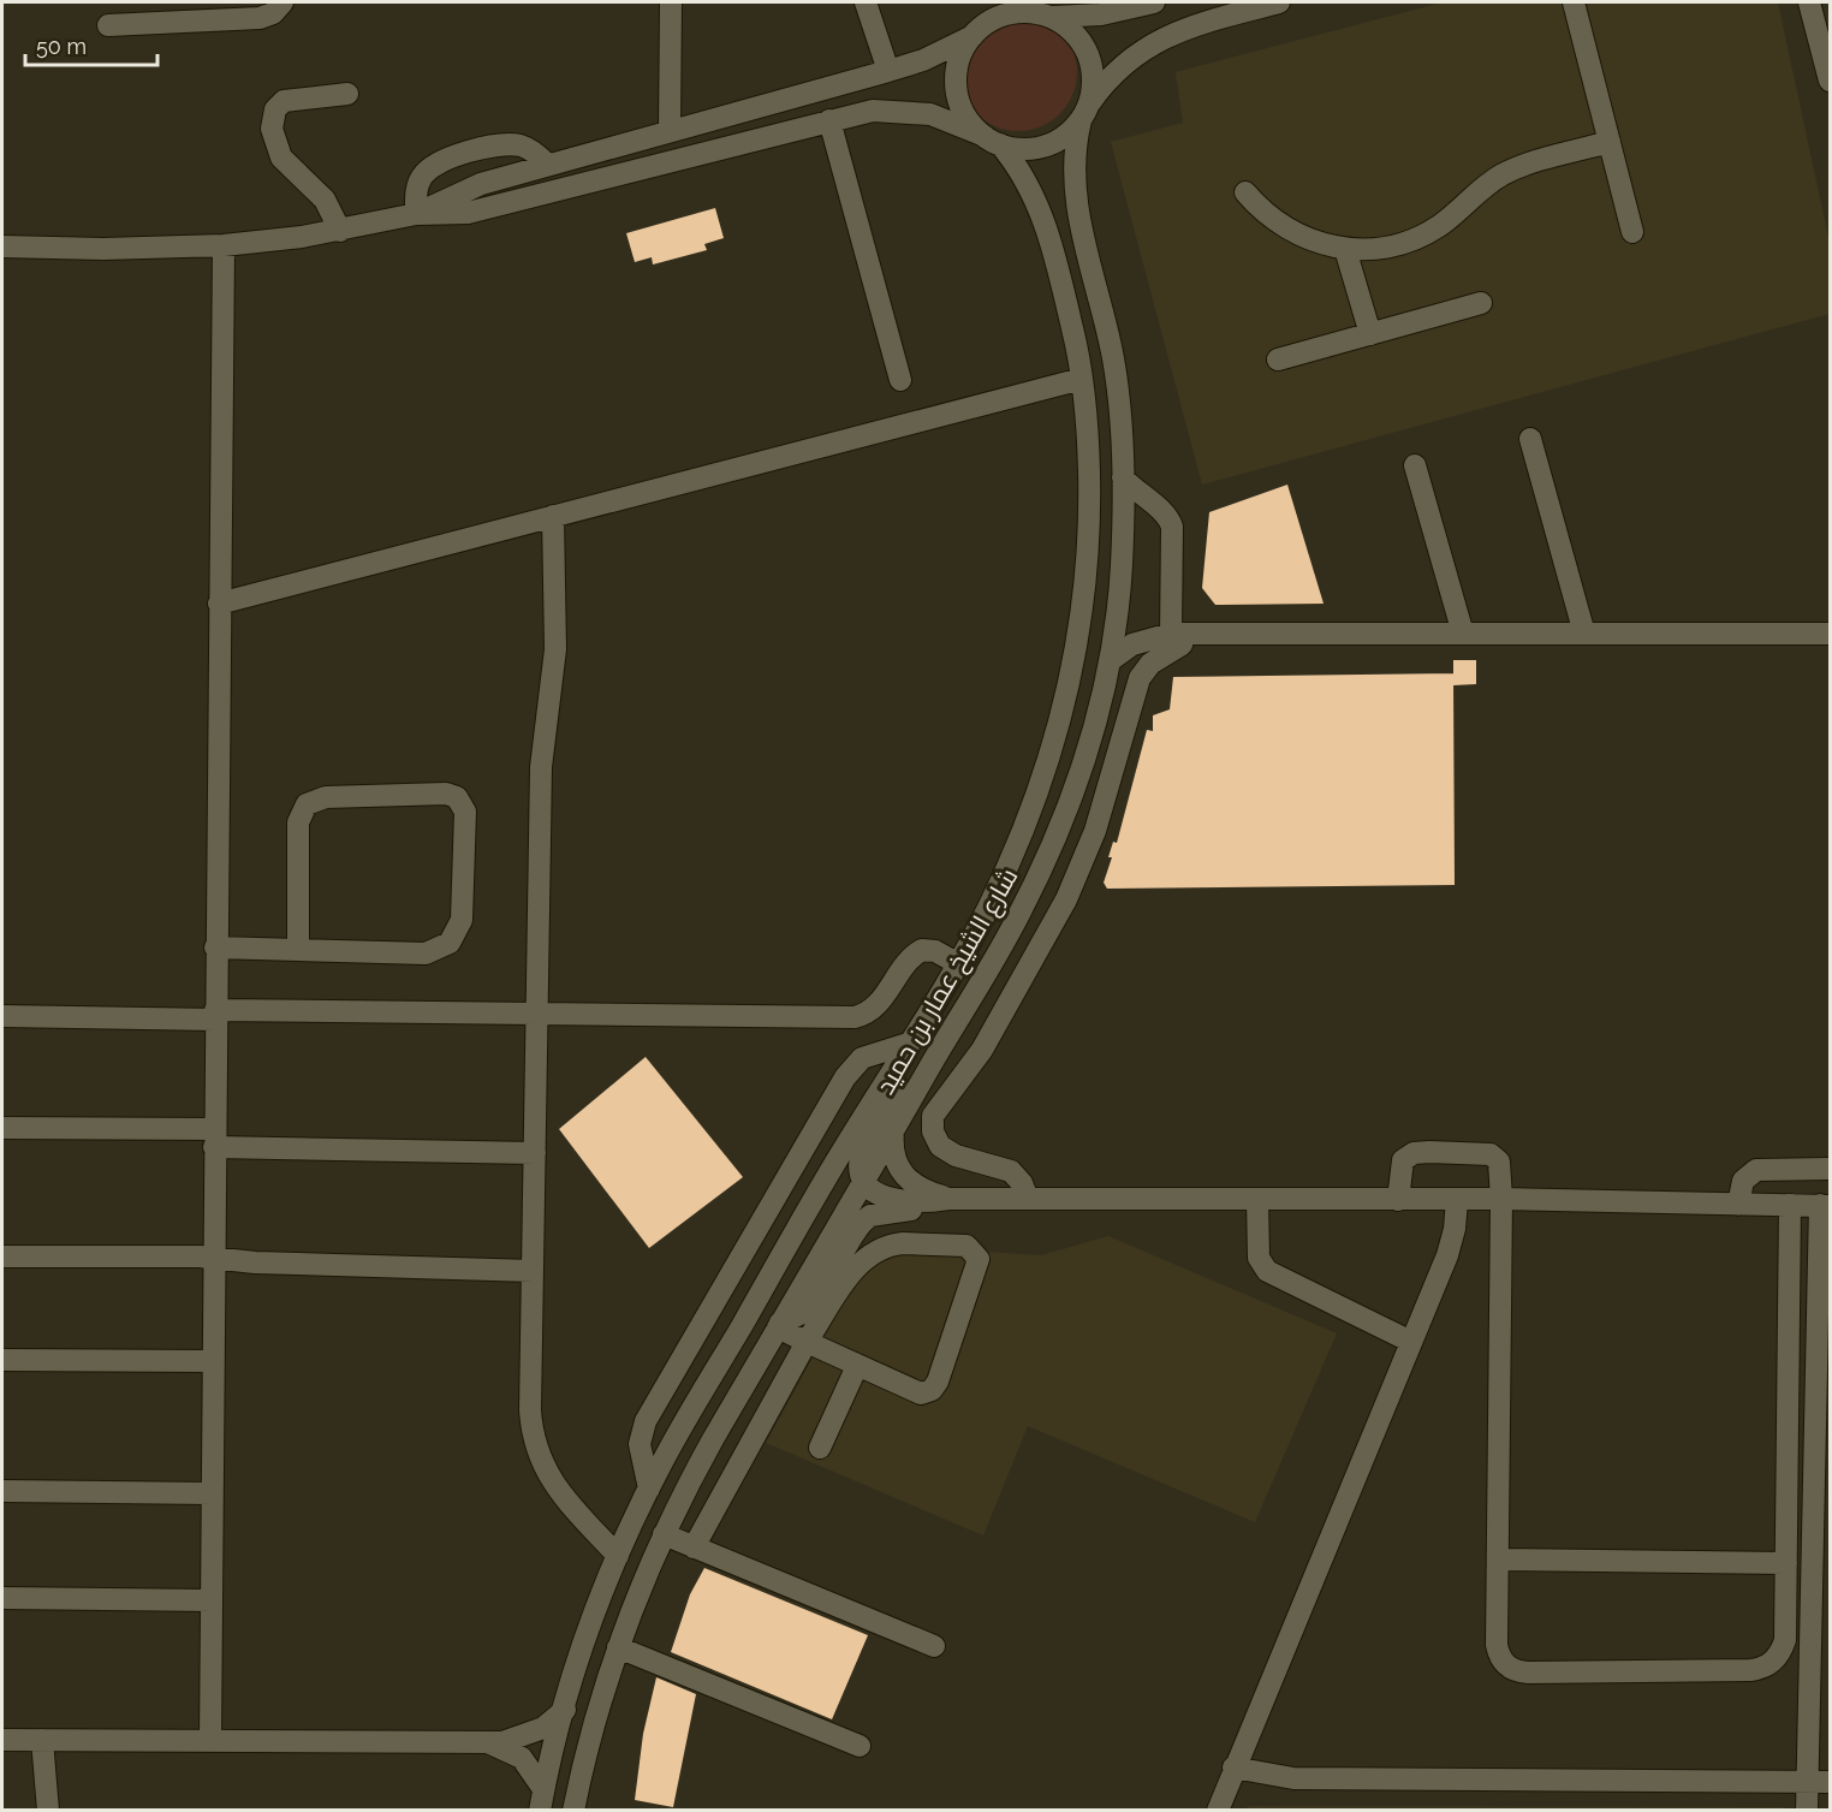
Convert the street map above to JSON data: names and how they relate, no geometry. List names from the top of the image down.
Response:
{
  "streets": {
    "street": ["شارع الشيخ عمار بن حميد"]
  },
  "scale_bar": "50 m"
}
